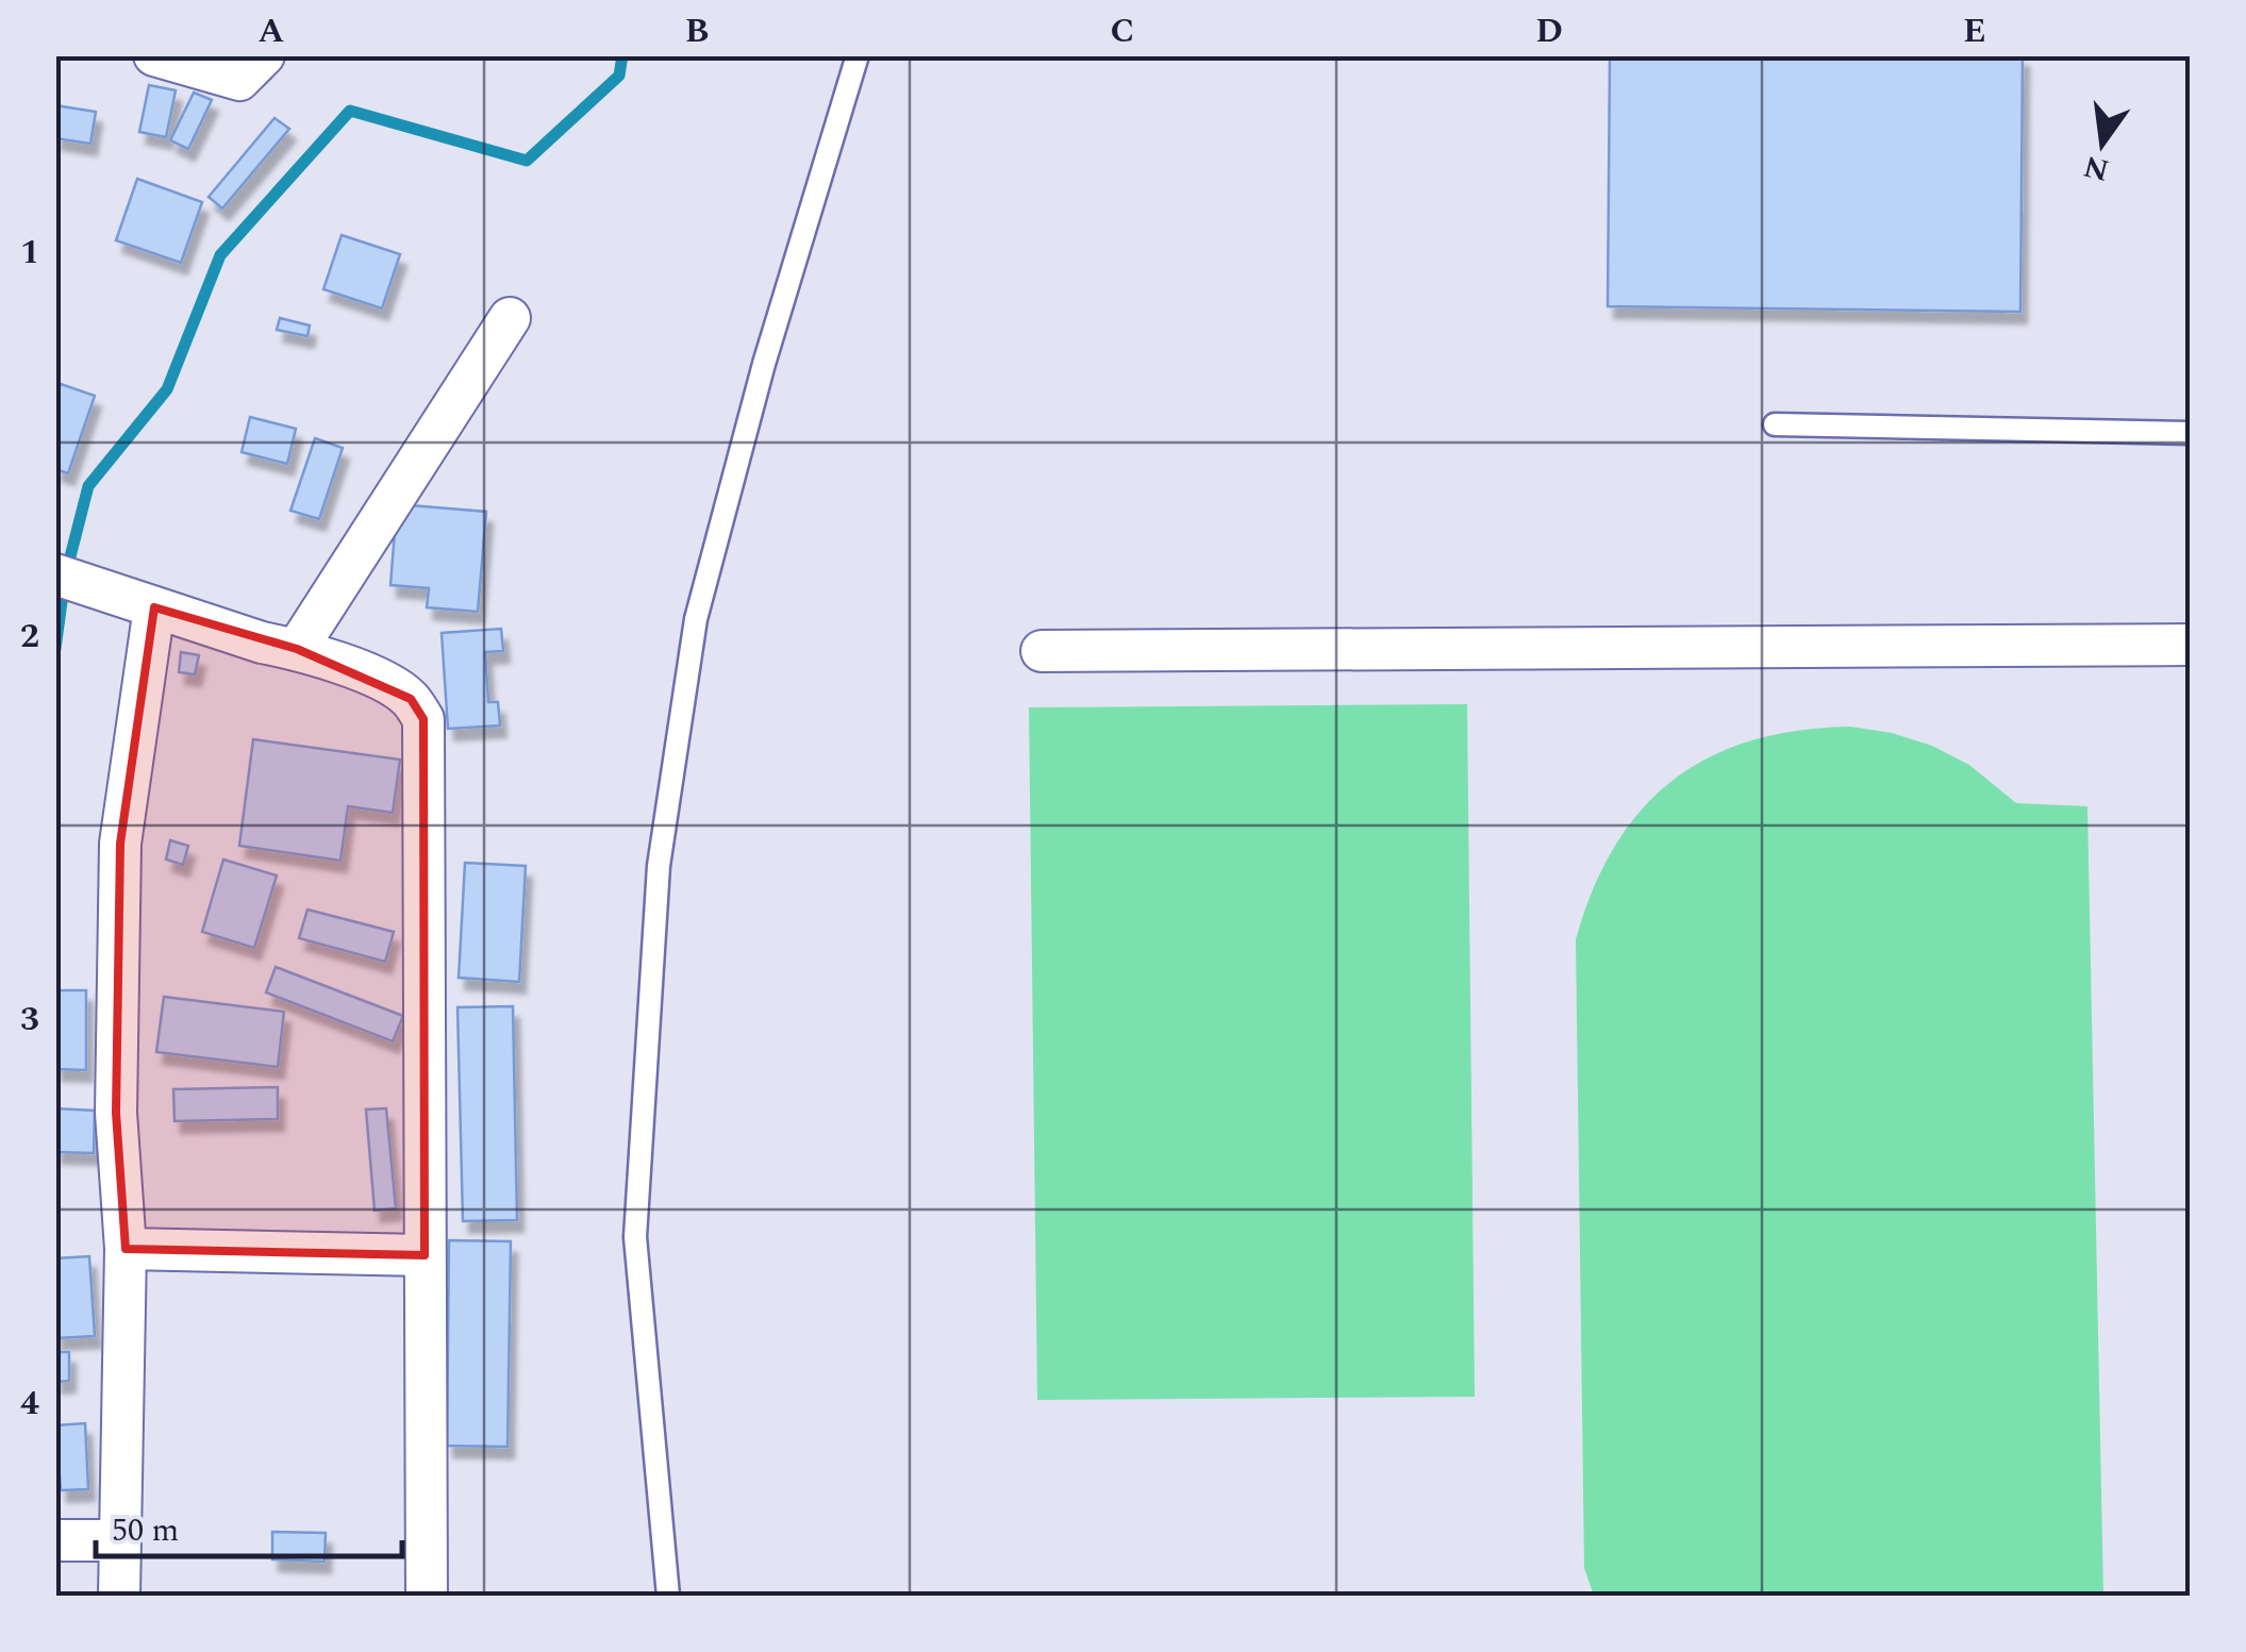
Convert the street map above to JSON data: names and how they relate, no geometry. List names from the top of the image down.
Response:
{
  "scale_bar": "50 m",
  "north": "bottom",
  "grid": {
    "columns": [
      "A",
      "B",
      "C",
      "D",
      "E"
    ],
    "rows": [
      "1",
      "2",
      "3",
      "4"
    ]
  }
}
